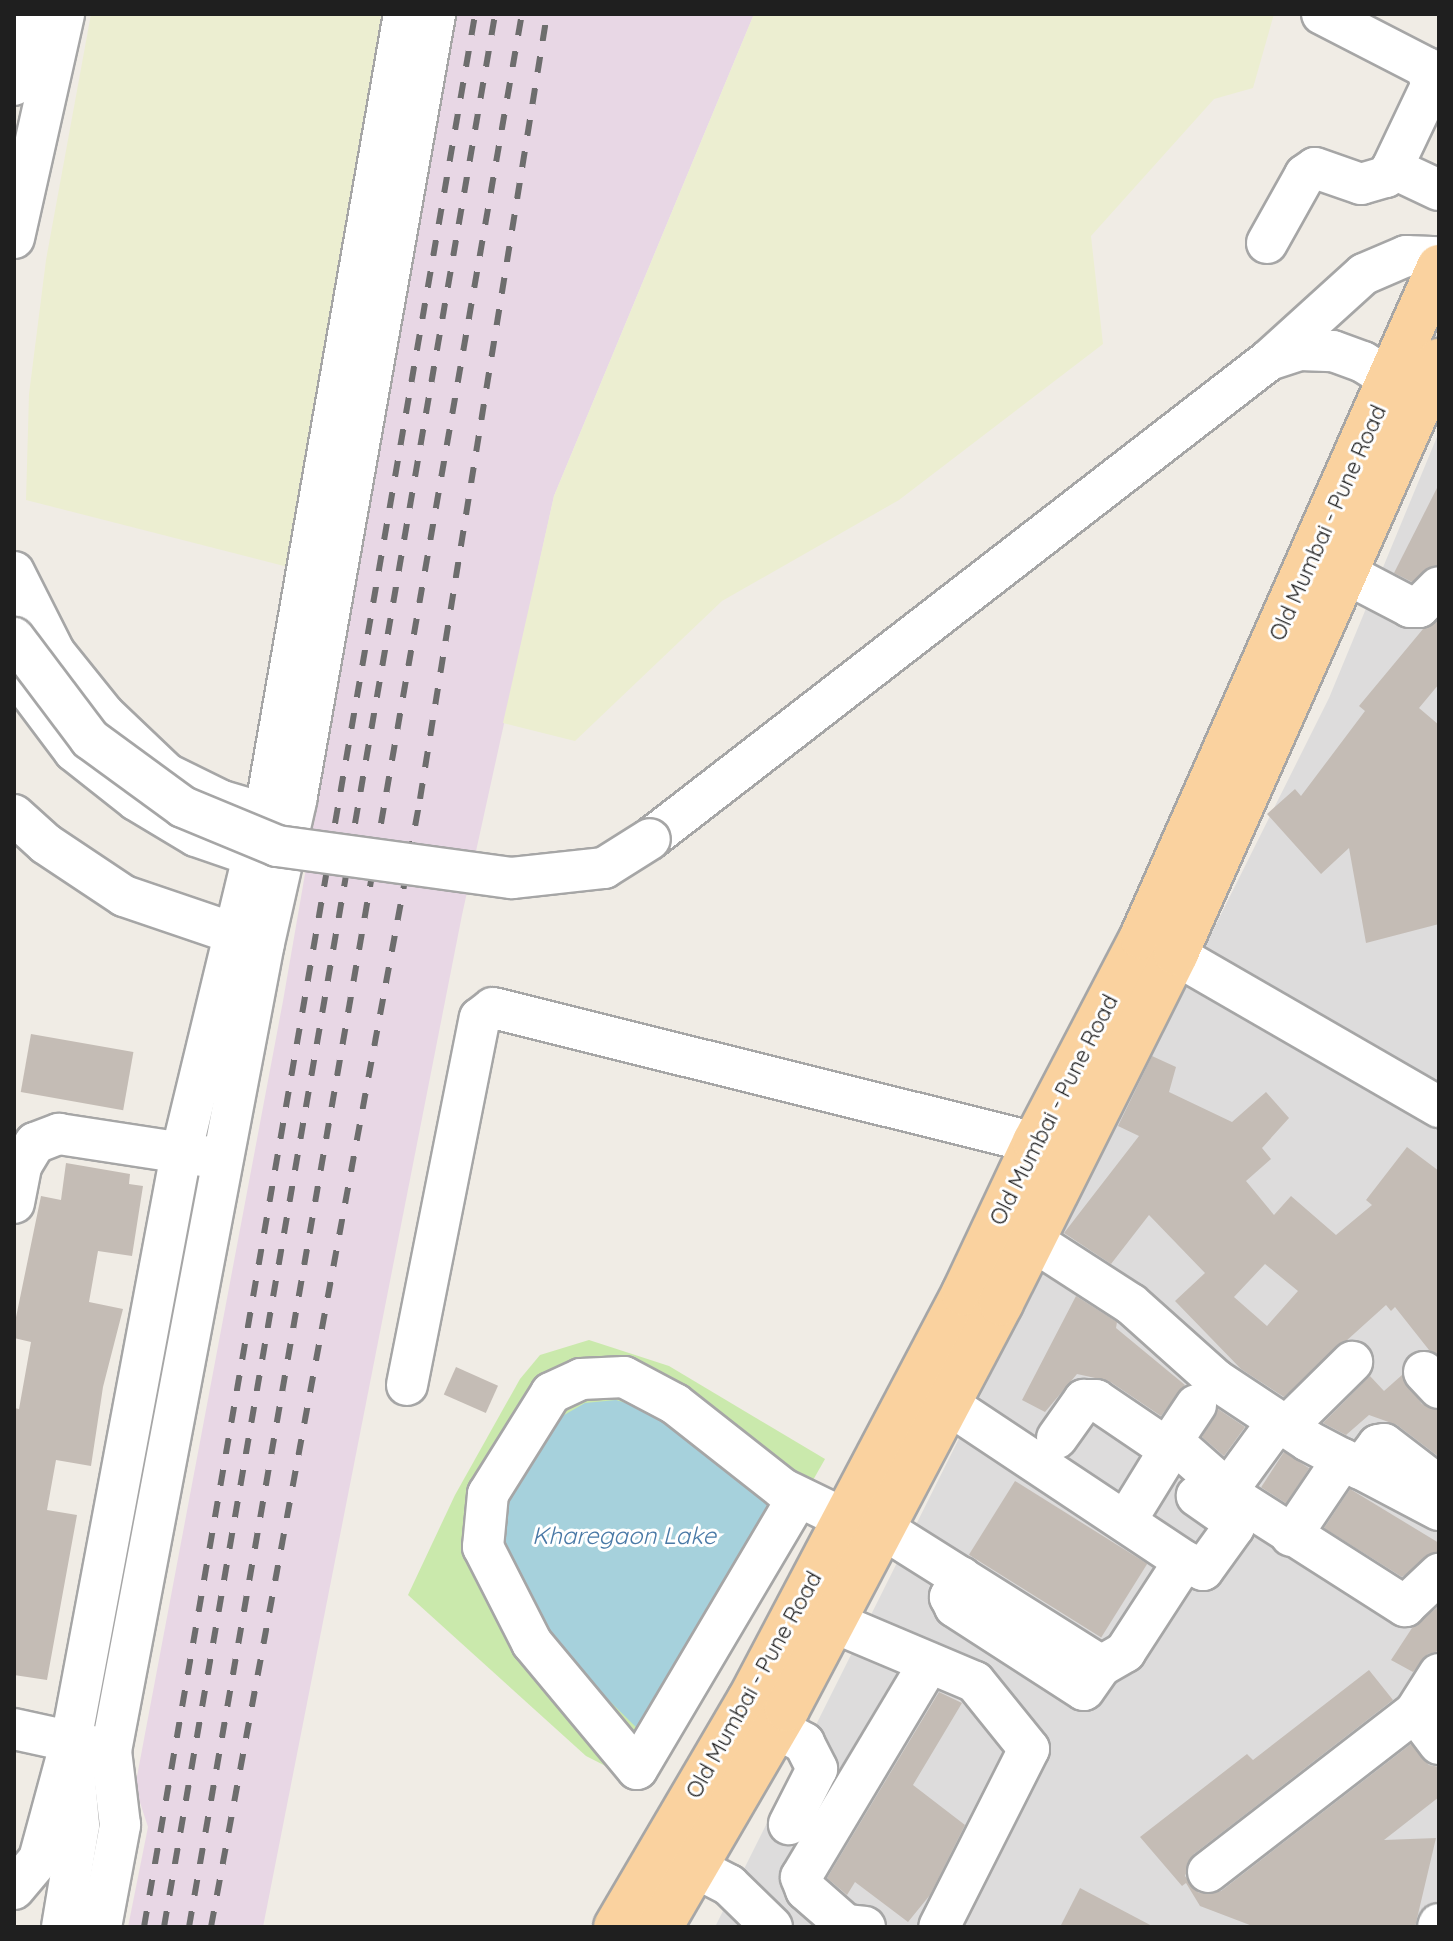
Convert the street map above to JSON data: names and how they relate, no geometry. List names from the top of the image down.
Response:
{
  "streets": {
    "main road": ["Old Mumbai - Pune Road"]
  },
  "water": ["Kharegaon Lake"]
}
